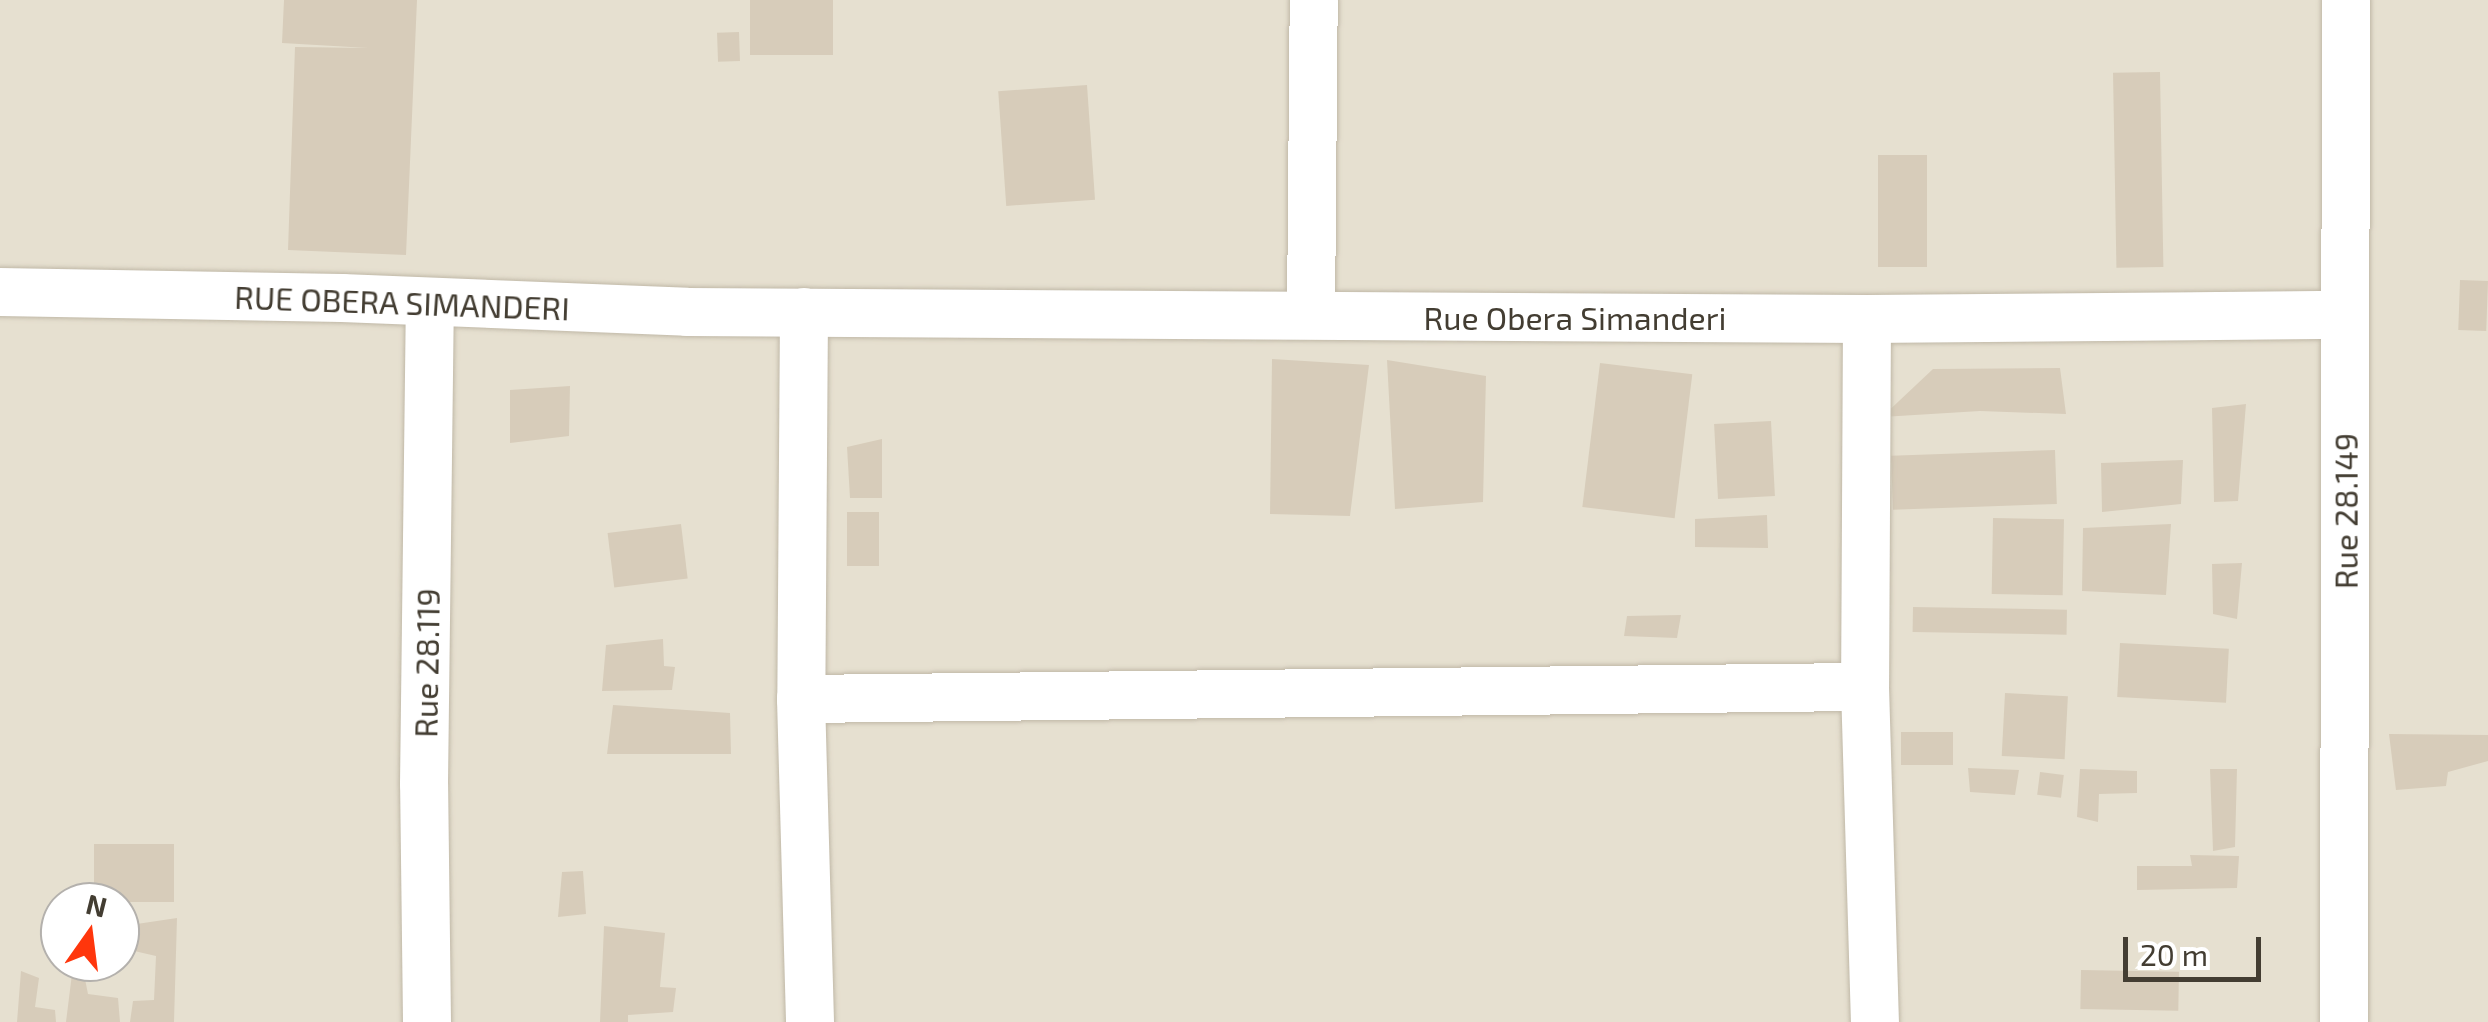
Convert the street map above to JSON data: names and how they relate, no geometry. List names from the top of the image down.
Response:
{
  "streets": {
    "street": [
      "RUE OBERA SIMANDERI",
      "Rue Obera Simanderi",
      "Rue 28.149",
      "Rue 28.119"
    ]
  },
  "crossings": [
    ["RUE OBERA SIMANDERI", "Rue Obera Simanderi"],
    ["RUE OBERA SIMANDERI", "Rue 28.119"],
    ["Rue Obera Simanderi", "Rue 28.149"]
  ],
  "scale_bar": "20 m",
  "north": "top"
}
